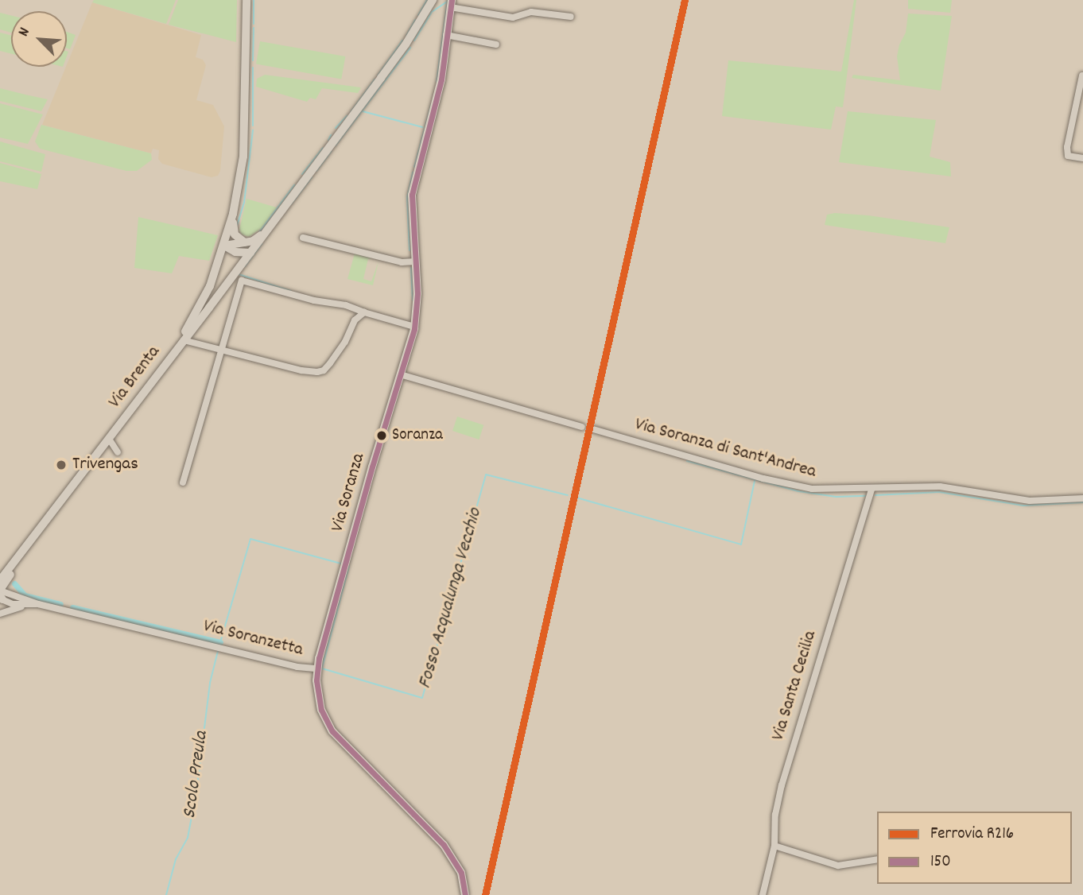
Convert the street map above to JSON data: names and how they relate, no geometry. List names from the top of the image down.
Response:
{
  "streets": {
    "main road": ["Via Brenta", "Via Soranza", "Via Soranzetta"],
    "street": ["Via Soranza di Sant'Andrea", "Via Santa Cecilia"]
  },
  "crossings": [
    ["Via Brenta", "Via Soranzetta"],
    ["Via Soranza di Sant'Andrea", "Via Santa Cecilia"],
    ["Via Soranza", "Via Soranzetta"]
  ],
  "water": ["Fosso Acqualunga Vecchio", "Scolo Preula"],
  "places": ["Soranza", "Trivengas"],
  "lines": ["rail line R216", "transit line 150"],
  "legend": ["Ferrovia R216", "150"],
  "north": "top left"
}
